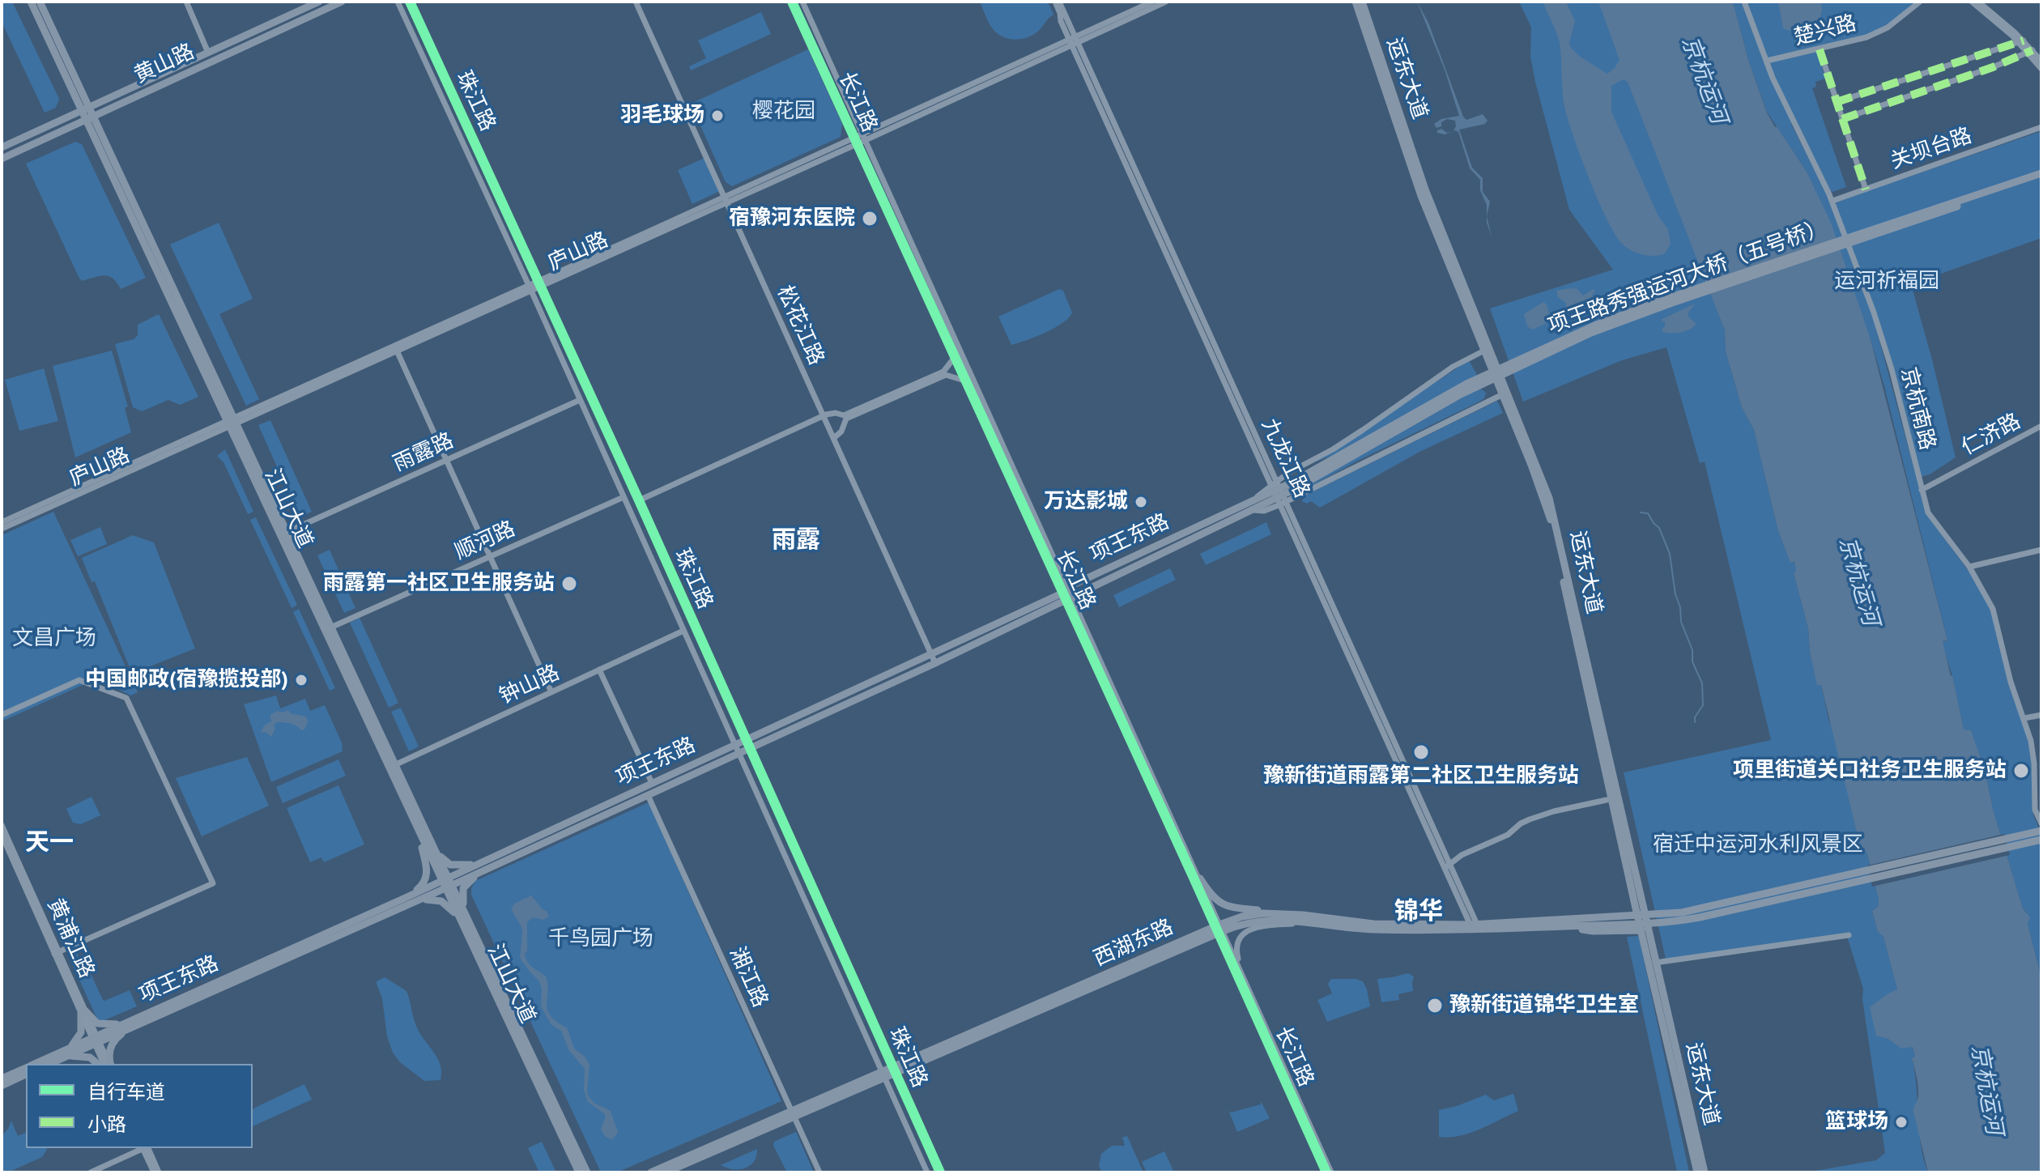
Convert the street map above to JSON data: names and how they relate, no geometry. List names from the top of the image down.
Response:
{
  "streets": {
    "main road": [
      "黄山路",
      "运东大道",
      "项王路秀强运河大桥（五号桥）",
      "江山大道",
      "项王东路",
      "西湖东路"
    ],
    "street": [
      "楚兴路",
      "珠江路",
      "长江路",
      "关坝台路",
      "庐山路",
      "松花江路",
      "京杭南路",
      "仁济路",
      "雨露路",
      "九龙江路",
      "顺河路",
      "钟山路",
      "黄浦江路",
      "湘江路"
    ]
  },
  "crossings": [
    ["楚兴路", "京杭南路"],
    ["黄山路", "江山大道"],
    ["运东大道", "西湖东路"],
    ["珠江路", "庐山路"],
    ["珠江路", "雨露路"],
    ["珠江路", "项王东路"],
    ["珠江路", "顺河路"],
    ["珠江路", "钟山路"],
    ["珠江路", "西湖东路"],
    ["长江路", "庐山路"],
    ["长江路", "项王东路"],
    ["长江路", "西湖东路"],
    ["关坝台路", "京杭南路"],
    ["庐山路", "松花江路"],
    ["庐山路", "九龙江路"],
    ["庐山路", "江山大道"],
    ["项王路秀强运河大桥（五号桥）", "项王东路"],
    ["松花江路", "项王东路"],
    ["京杭南路", "仁济路"],
    ["雨露路", "江山大道"],
    ["九龙江路", "项王东路"],
    ["九龙江路", "西湖东路"],
    ["江山大道", "项王东路"],
    ["江山大道", "顺河路"],
    ["江山大道", "钟山路"],
    ["项王东路", "黄浦江路"],
    ["项王东路", "湘江路"],
    ["西湖东路", "湘江路"]
  ],
  "districts": ["雨露", "天一", "锦华"],
  "water": ["京杭运河"],
  "parks": [
    "樱花园",
    "运河祈福园",
    "文昌广场",
    "宿迁中运河水利风景区",
    "千鸟园广场"
  ],
  "places": [
    "羽毛球场",
    "宿豫河东医院",
    "万达影城",
    "雨露第一社区卫生服务站",
    "中国邮政(宿豫揽投部)",
    "豫新街道雨露第二社区卫生服务站",
    "项里街道关口社务卫生服务站",
    "豫新街道锦华卫生室",
    "篮球场"
  ],
  "legend": ["自行车道", "小路"]
}
